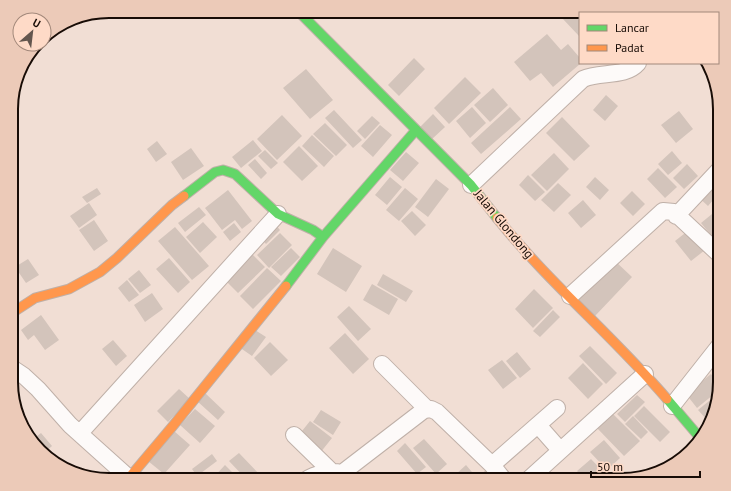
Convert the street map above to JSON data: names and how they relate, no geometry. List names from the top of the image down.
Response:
{
  "streets": {
    "street": ["Jalan Glondong"]
  },
  "legend": ["Lancar", "Padat"],
  "scale_bar": "50 m",
  "north": "top right"
}
